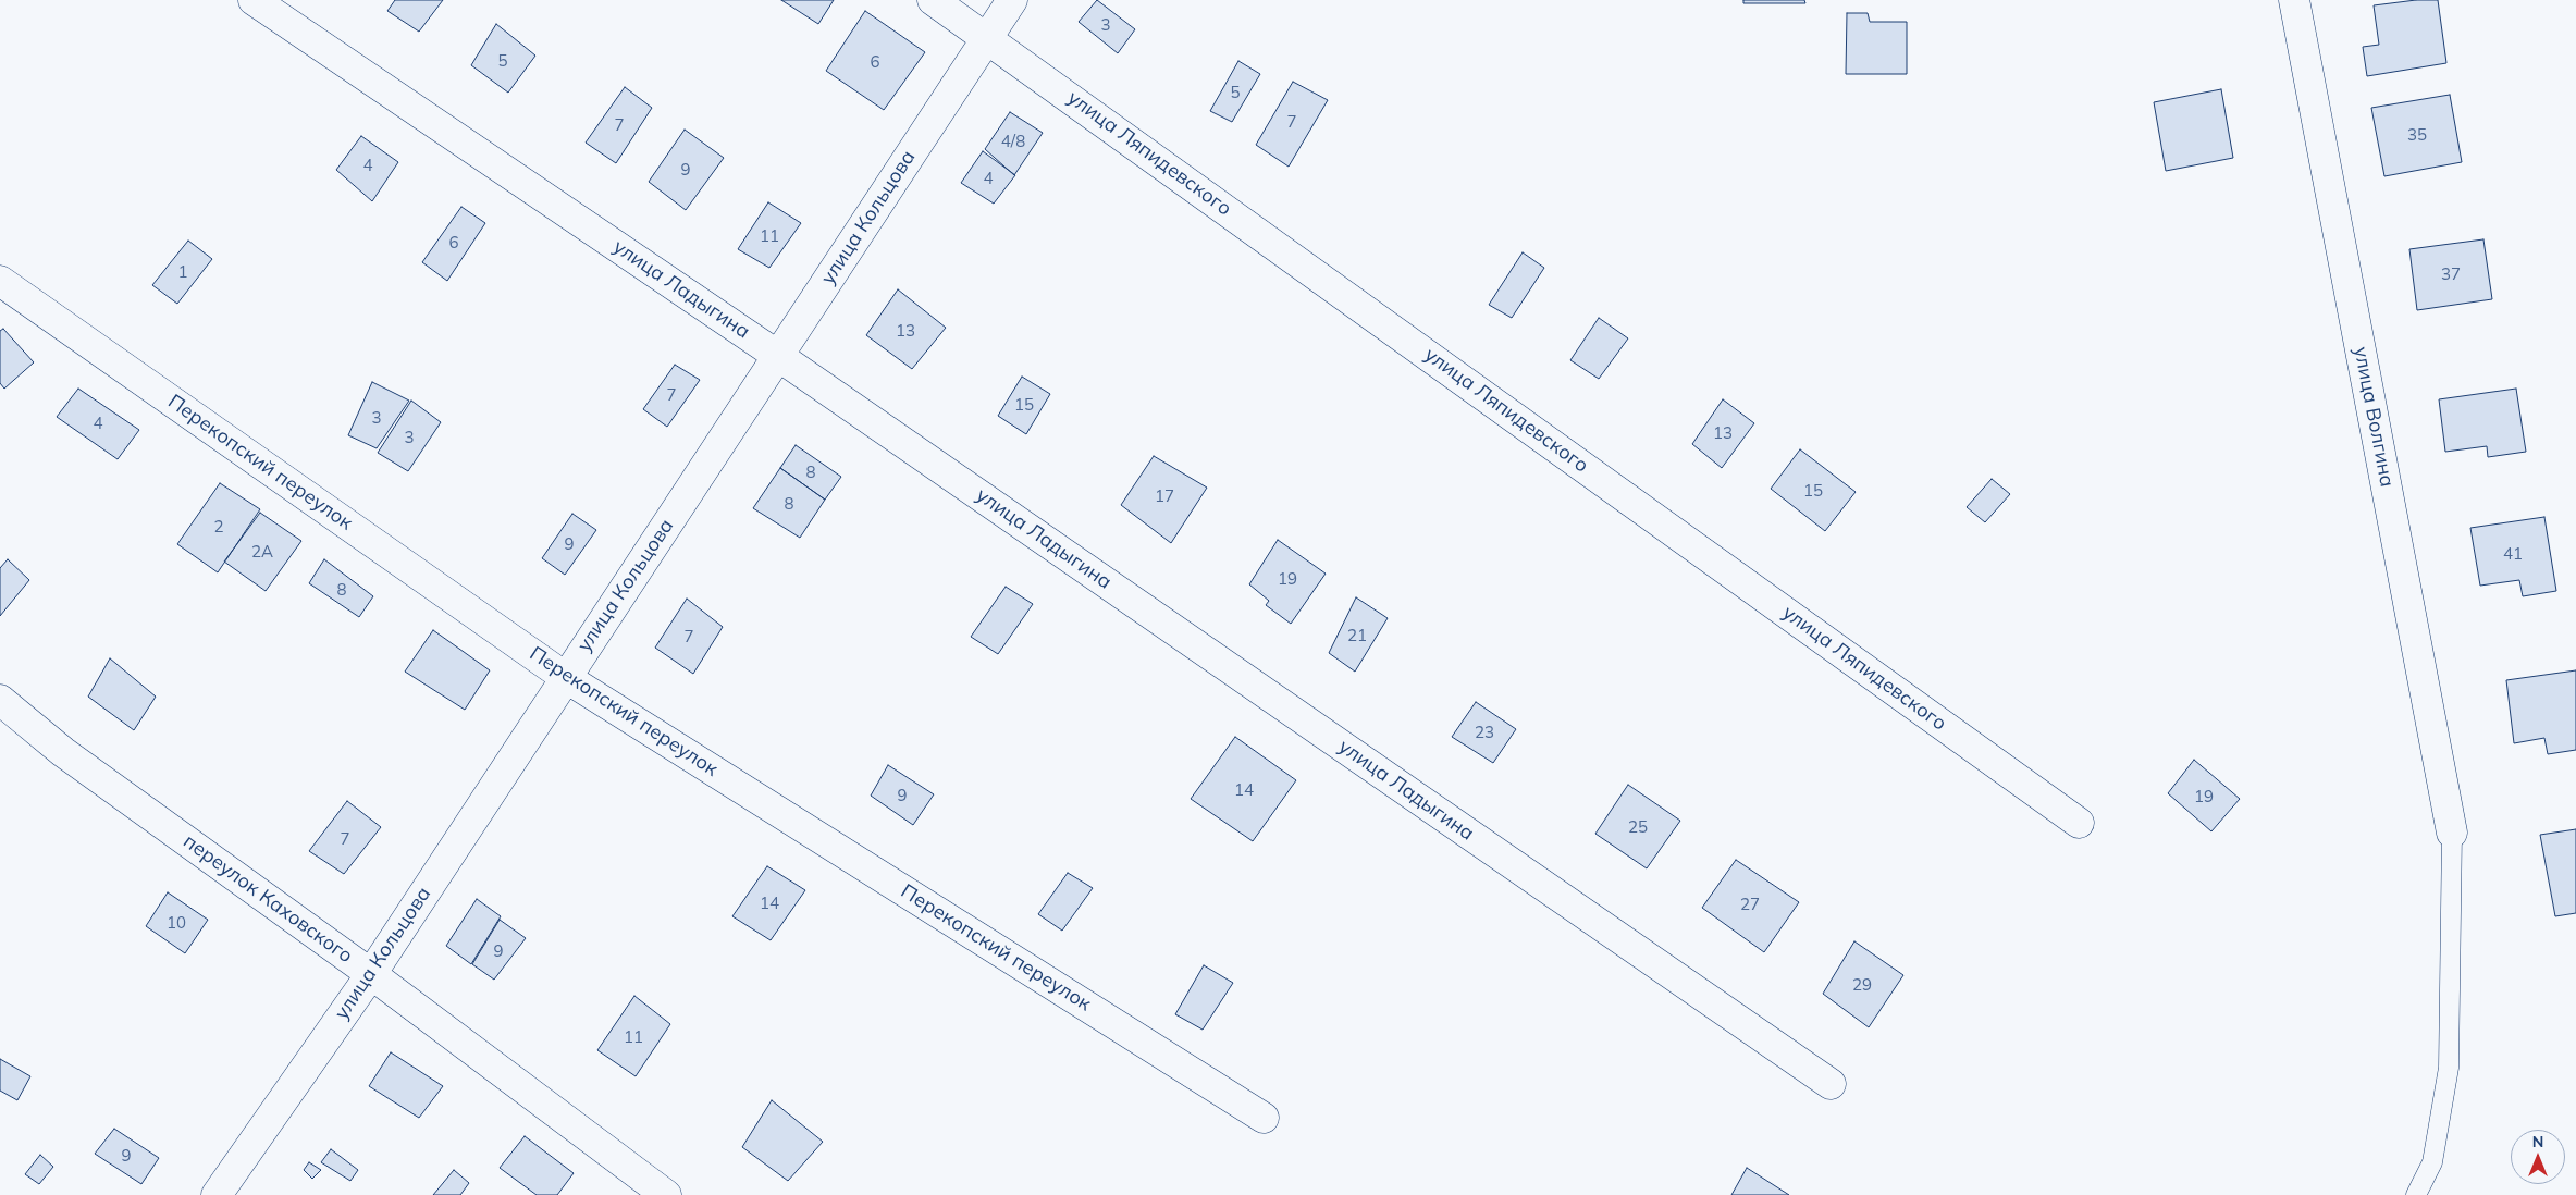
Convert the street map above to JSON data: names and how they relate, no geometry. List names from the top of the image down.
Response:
{
  "streets": {
    "street": [
      "улица Ляпидевского",
      "улица Кольцова",
      "улица Ладыгина",
      "улица Волгина",
      "Перекопский переулок",
      "переулок Каховского"
    ]
  },
  "crossings": [
    ["улица Ляпидевского", "улица Кольцова"],
    ["улица Кольцова", "улица Ладыгина"],
    ["улица Кольцова", "Перекопский переулок"],
    ["улица Кольцова", "переулок Каховского"]
  ],
  "house_numbers": [
    "3",
    "5",
    "6",
    "5",
    "7",
    "7",
    "35",
    "4/8",
    "4",
    "9",
    "4",
    "11",
    "6",
    "1",
    "37",
    "13",
    "7",
    "15",
    "3",
    "4",
    "13",
    "3",
    "8",
    "15",
    "17",
    "8",
    "2",
    "9",
    "2А",
    "41",
    "19",
    "8",
    "21",
    "7",
    "23",
    "14",
    "9",
    "19",
    "25",
    "7",
    "14",
    "27",
    "10",
    "9",
    "29",
    "11",
    "9"
  ],
  "north": "top"
}
